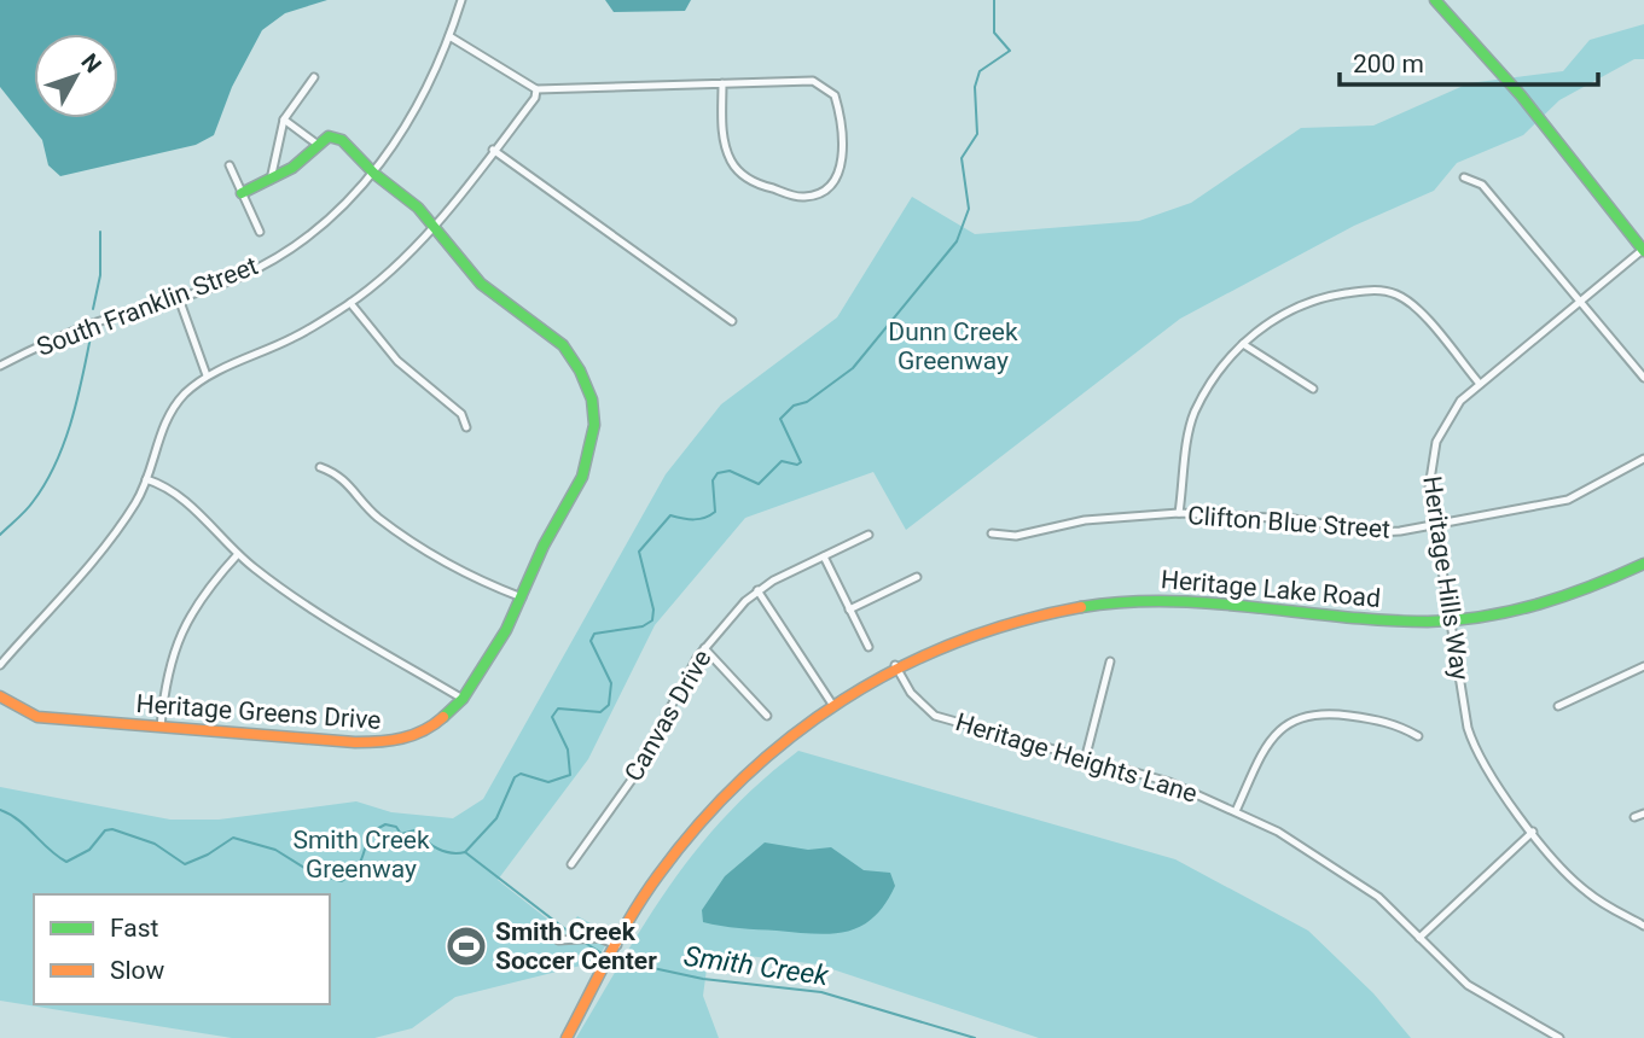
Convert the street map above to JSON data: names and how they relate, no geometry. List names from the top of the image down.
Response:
{
  "streets": {
    "street": [
      "South Franklin Street",
      "Clifton Blue Street",
      "Heritage Hills Way",
      "Heritage Lake Road",
      "Heritage Greens Drive",
      "Canvas Drive",
      "Heritage Heights Lane"
    ]
  },
  "crossings": [
    ["South Franklin Street", "Heritage Greens Drive"],
    ["Clifton Blue Street", "Heritage Hills Way"],
    ["Heritage Hills Way", "Heritage Lake Road"],
    ["Heritage Lake Road", "Heritage Heights Lane"]
  ],
  "water": ["Smith Creek"],
  "parks": ["Dunn Creek Greenway", "Smith Creek Greenway"],
  "places": {
    "sports": ["Smith Creek Soccer Center"]
  },
  "legend": ["Fast", "Slow"],
  "scale_bar": "200 m",
  "north": "top right"
}
